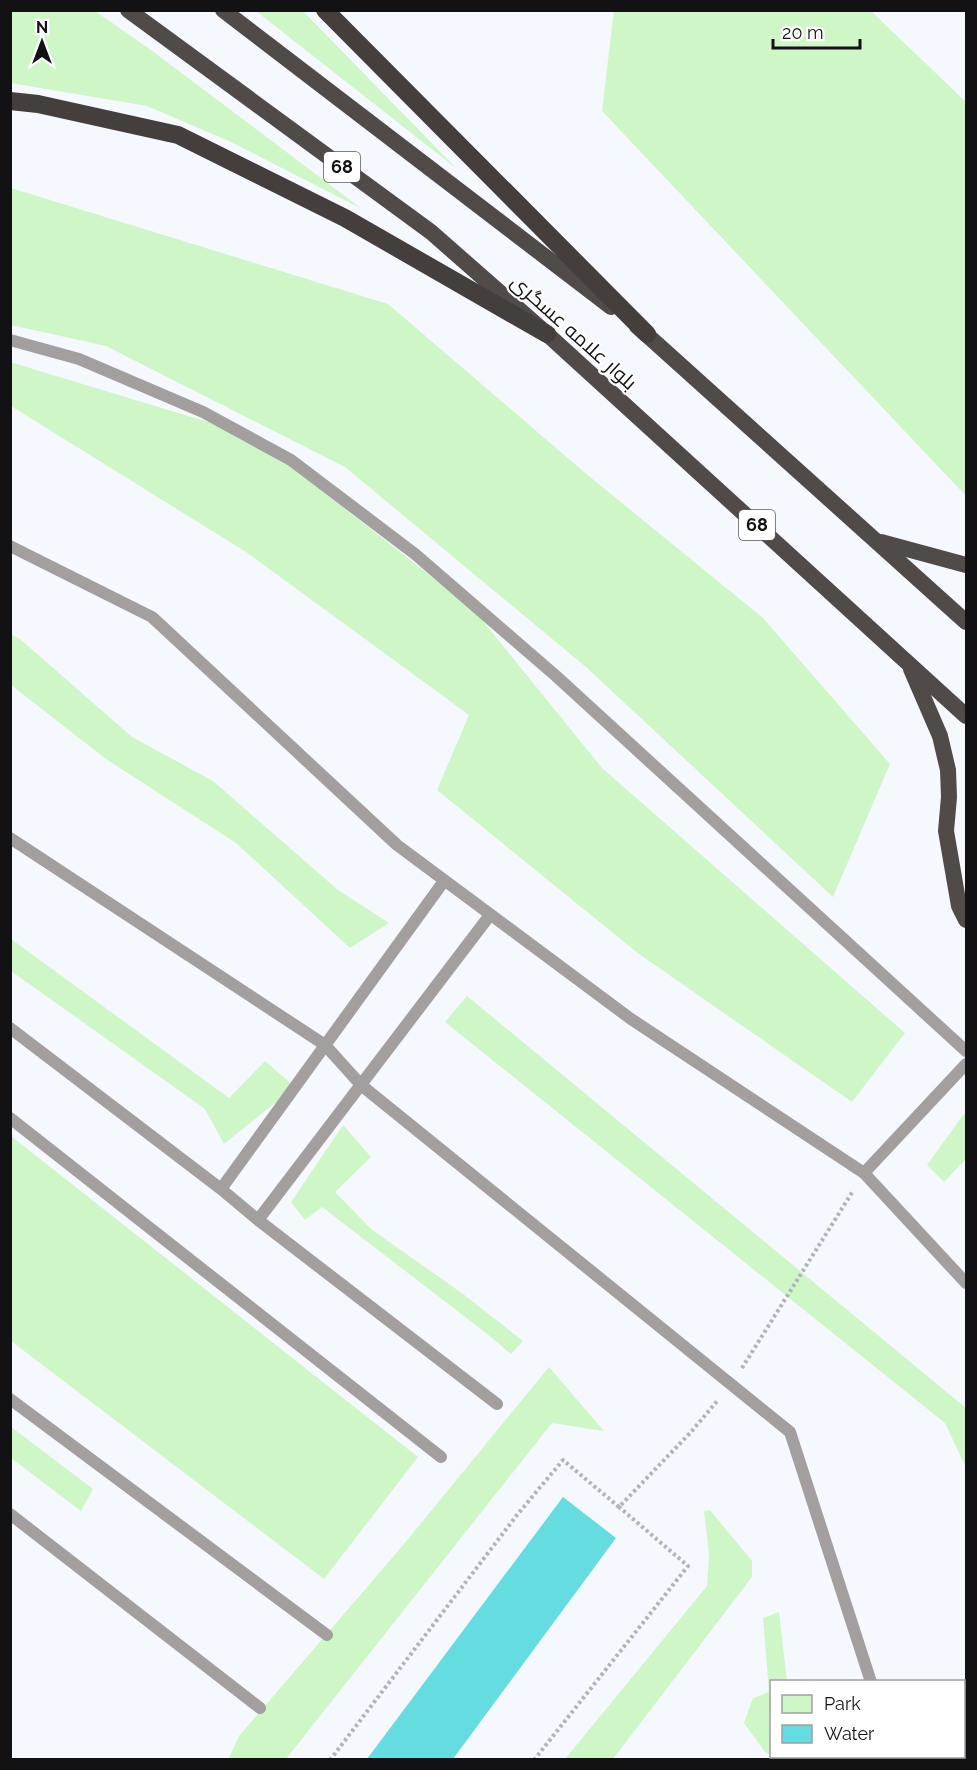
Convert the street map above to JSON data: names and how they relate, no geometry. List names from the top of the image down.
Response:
{
  "streets": {
    "highway": ["68", "بلوار علامه عسگری"]
  },
  "legend": ["Park", "Water"],
  "scale_bar": "20 m",
  "north": "top"
}
